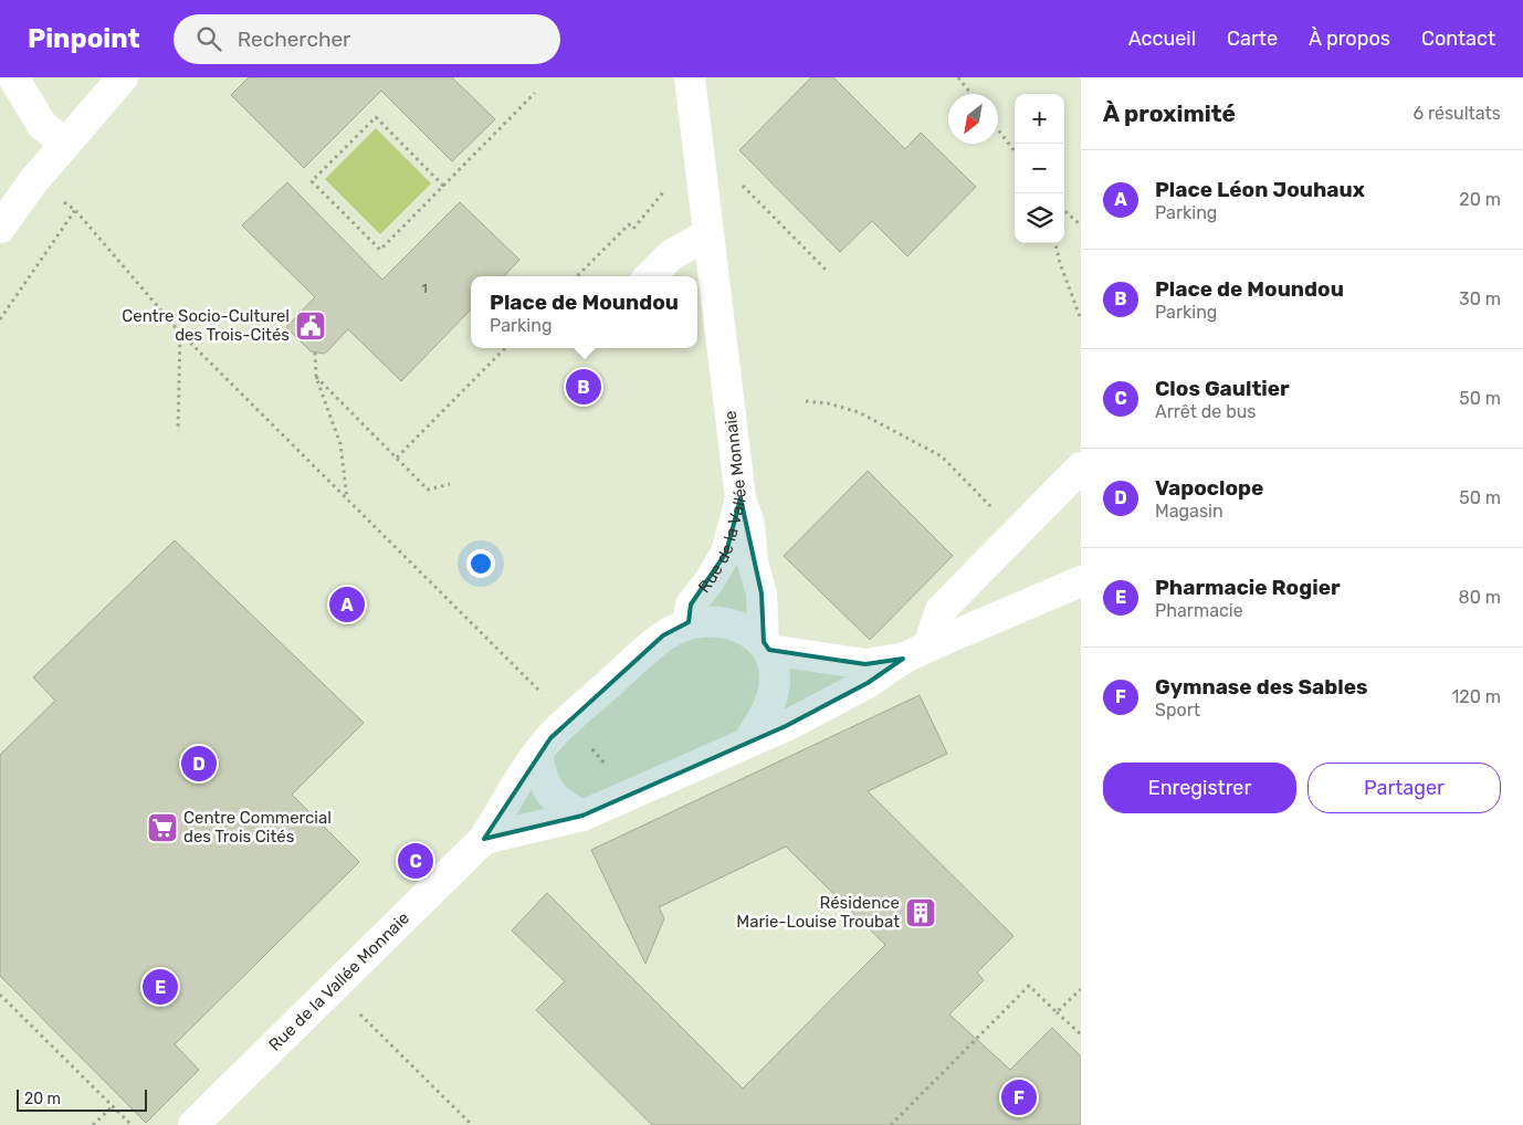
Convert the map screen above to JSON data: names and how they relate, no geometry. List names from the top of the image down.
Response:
{
  "streets": {
    "street": ["Rue de la Vallée Monnaie"]
  },
  "places": {
    "public building": ["Centre Socio-Culturel des Trois-Cités"],
    "supermarket": ["Centre Commercial des Trois Cités"],
    "building": ["Résidence Marie-Louise Troubat"]
  },
  "house_numbers": ["1"],
  "scale_bar": "20 m",
  "north": "bottom left",
  "page": {
    "header": "Pinpoint",
    "search": "Rechercher",
    "nav": [
      "Accueil",
      "Carte",
      "À propos",
      "Contact"
    ],
    "heading": ["À proximité", "6 résultats"],
    "map_buttons": ["+", "−"],
    "list": [
      {
        "mark": "A",
        "name": "Place Léon Jouhaux",
        "note": "Parking",
        "value": "20 m"
      },
      {
        "mark": "B",
        "name": "Place de Moundou",
        "note": "Parking",
        "value": "30 m"
      },
      {
        "mark": "C",
        "name": "Clos Gaultier",
        "note": "Arrêt de bus",
        "value": "50 m"
      },
      {
        "mark": "D",
        "name": "Vapoclope",
        "note": "Magasin",
        "value": "50 m"
      },
      {
        "mark": "E",
        "name": "Pharmacie Rogier",
        "note": "Pharmacie",
        "value": "80 m"
      },
      {
        "mark": "F",
        "name": "Gymnase des Sables",
        "note": "Sport",
        "value": "120 m"
      }
    ],
    "popup": ["Place de Moundou", "Parking"],
    "pins": [
      "B",
      "A",
      "D",
      "C",
      "E",
      "F"
    ],
    "buttons": ["Enregistrer", "Partager"],
    "scale": "20 m"
  }
}
